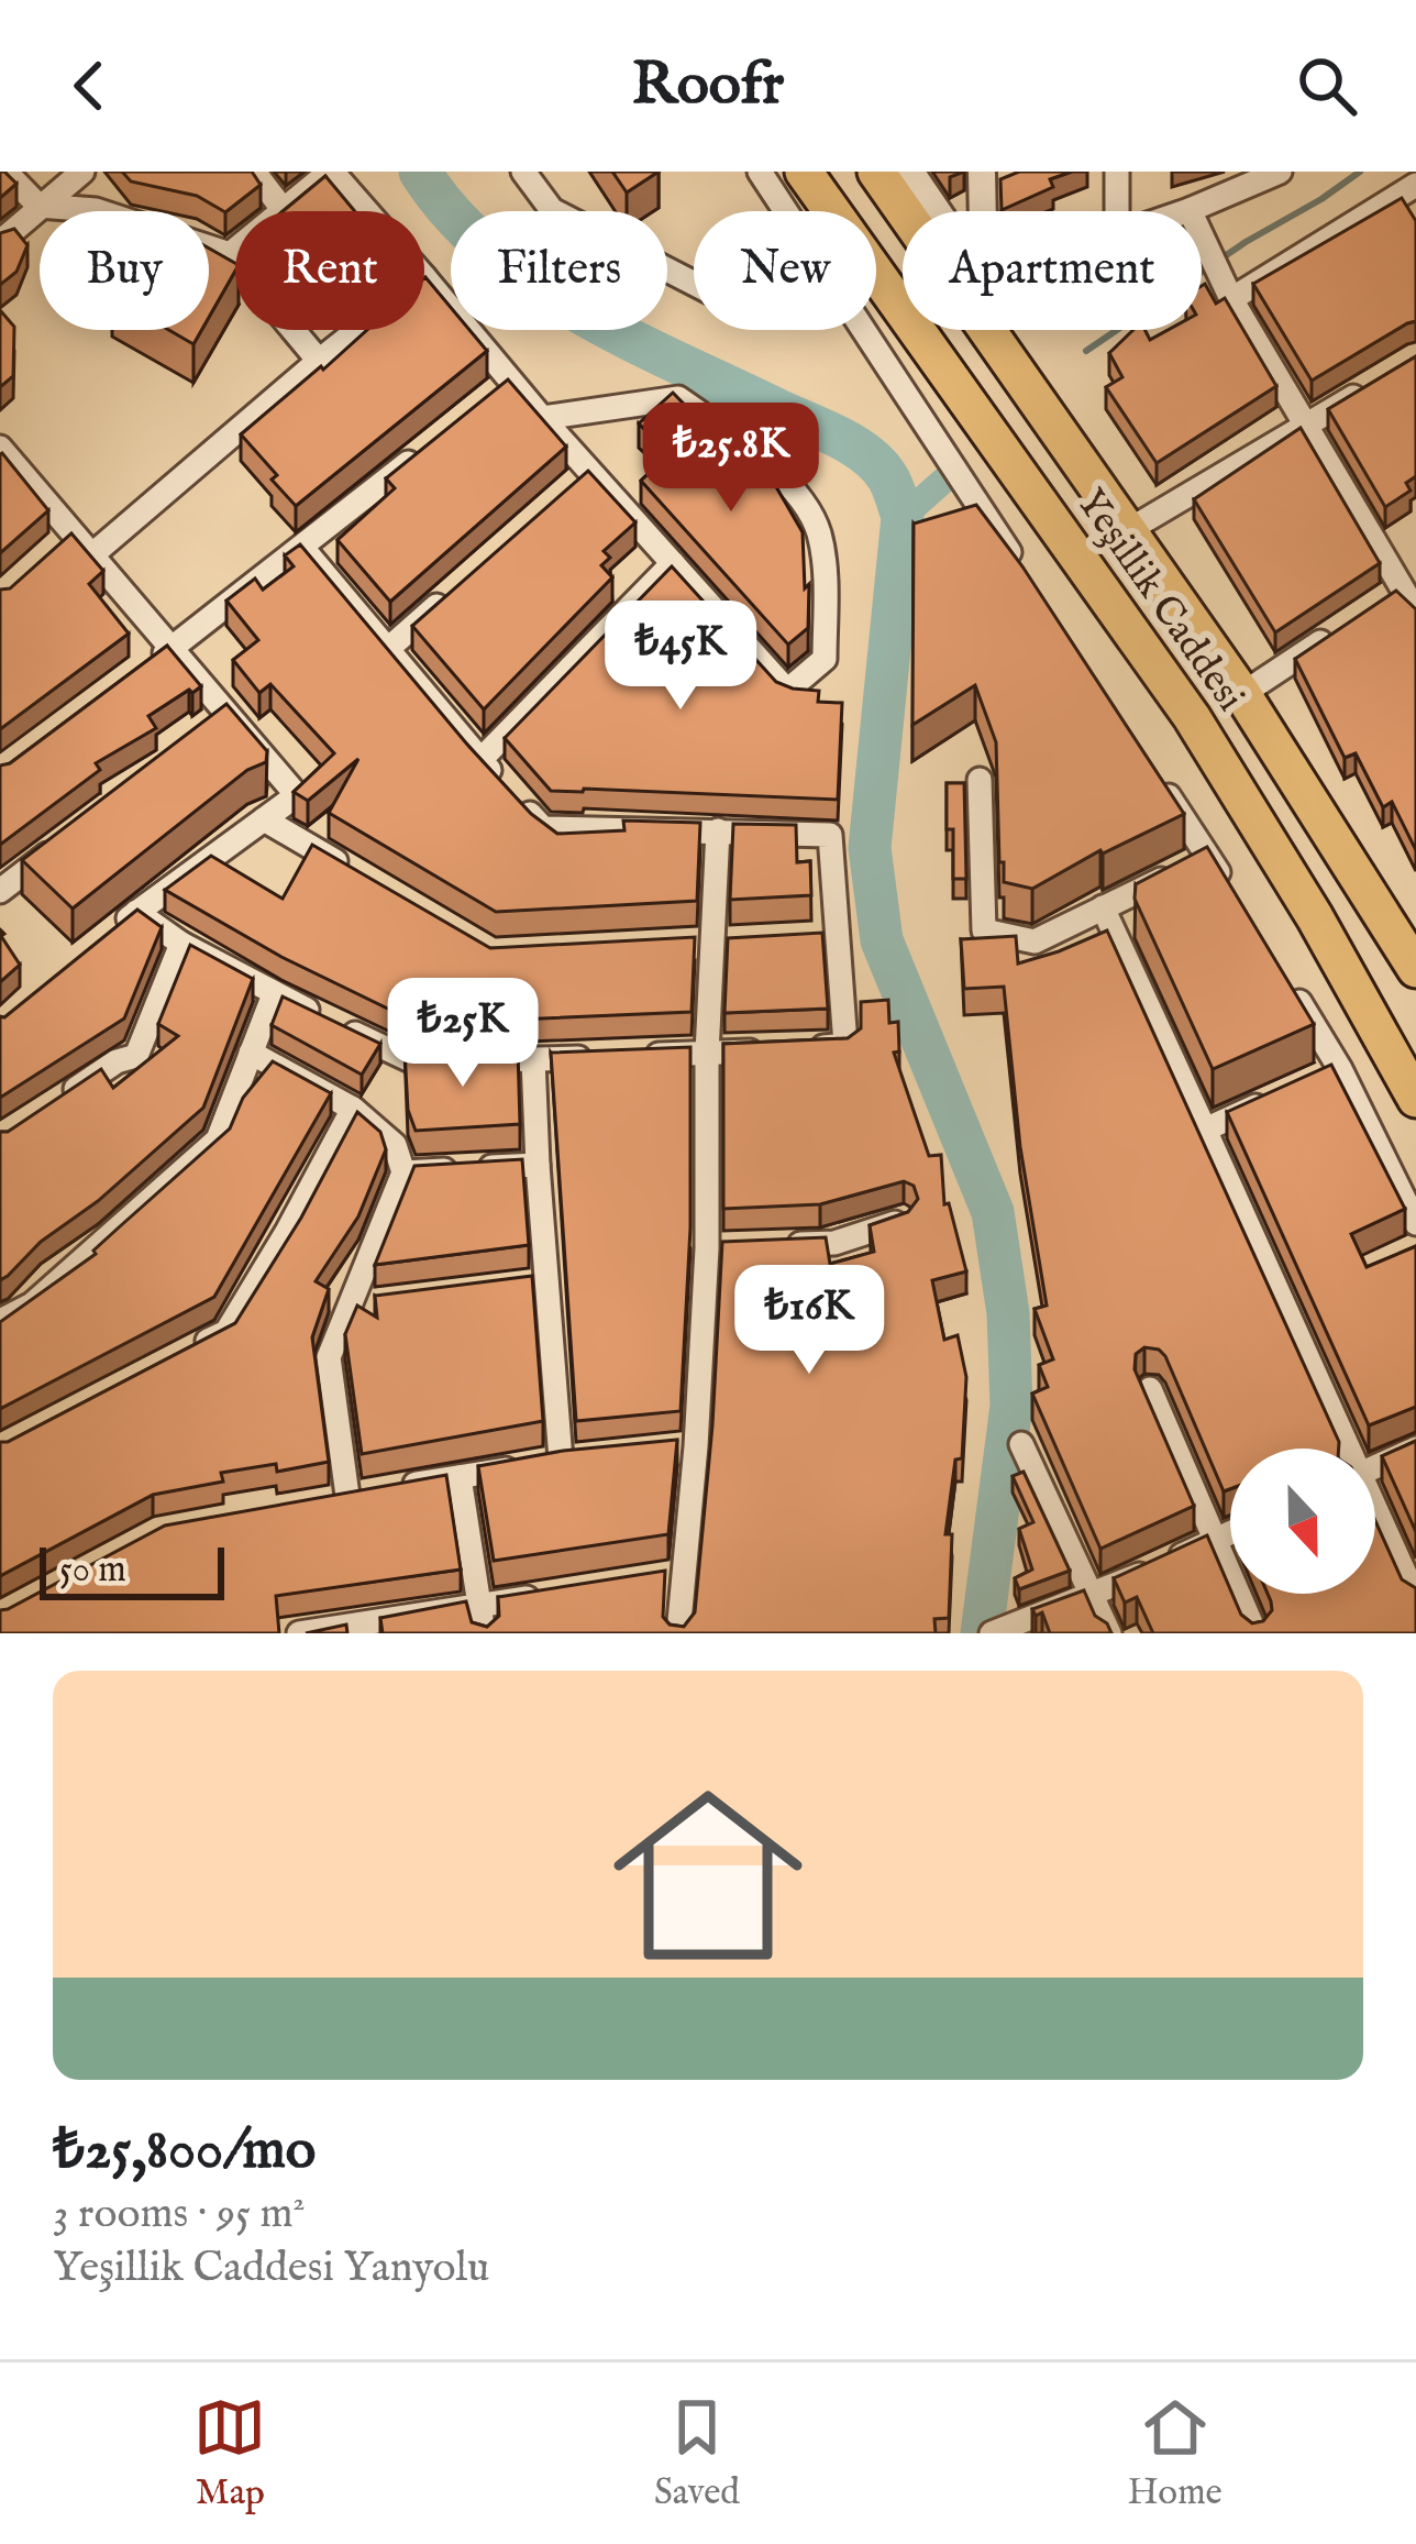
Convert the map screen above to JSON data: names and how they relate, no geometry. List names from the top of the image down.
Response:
{
  "streets": {
    "highway": ["Yeşillik Caddesi"]
  },
  "scale_bar": "50 m",
  "north": "bottom",
  "page": {
    "header": "Roofr",
    "chip": [
      "Buy",
      "Rent",
      "Filters",
      "New",
      "Apartment"
    ],
    "price": [
      "₺25.8K",
      "₺45K",
      "₺25K",
      "₺16K"
    ],
    "scale": "50 m",
    "list": [
      {
        "name": "₺25,800/mo",
        "note": "3 rooms · 95 m² · Yeşillik Caddesi Yanyolu"
      }
    ],
    "tabs": ["Map", "Saved", "Home"]
  }
}
